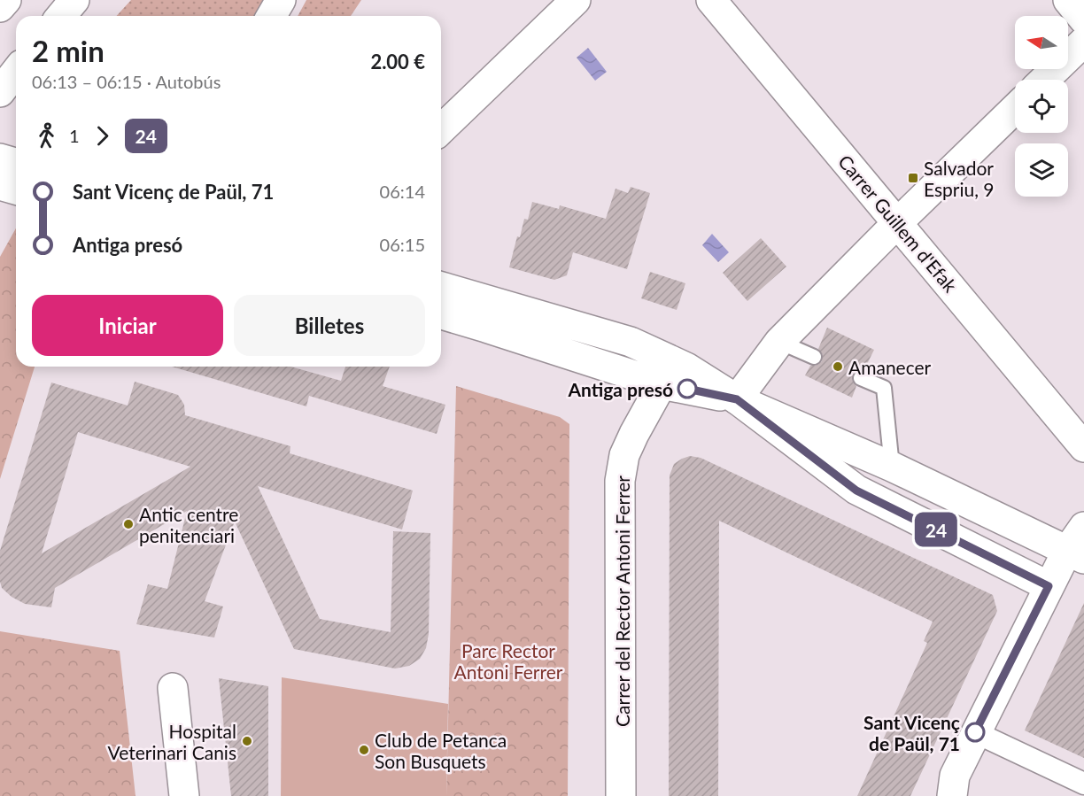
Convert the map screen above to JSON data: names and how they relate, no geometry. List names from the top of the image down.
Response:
{
  "streets": {
    "main road": ["Carrer Guillem d'Efak", "Carrer del Rector Antoni Ferrer"]
  },
  "parks": ["Parc Rector Antoni Ferrer"],
  "places": {
    "transit": ["Salvador Espriu, 9"],
    "other": [
      "Amanecer",
      "Antiga presó",
      "Antic centre penitenciari",
      "Sant Vicenç de Paül, 71",
      "Hospital Veterinari Canis",
      "Club de Petanca Son Busquets"
    ]
  },
  "lines": ["bus line 24"],
  "north": "left",
  "page": {
    "on_map": "24",
    "heading": ["2 min", "06:13 – 06:15 · Autobús", "2.00 €"],
    "legs": ["1", "24"],
    "list": [
      {
        "name": "Sant Vicenç de Paül, 71",
        "value": "06:14"
      },
      {
        "name": "Antiga presó",
        "value": "06:15"
      }
    ],
    "buttons": ["Iniciar", "Billetes"]
  }
}
